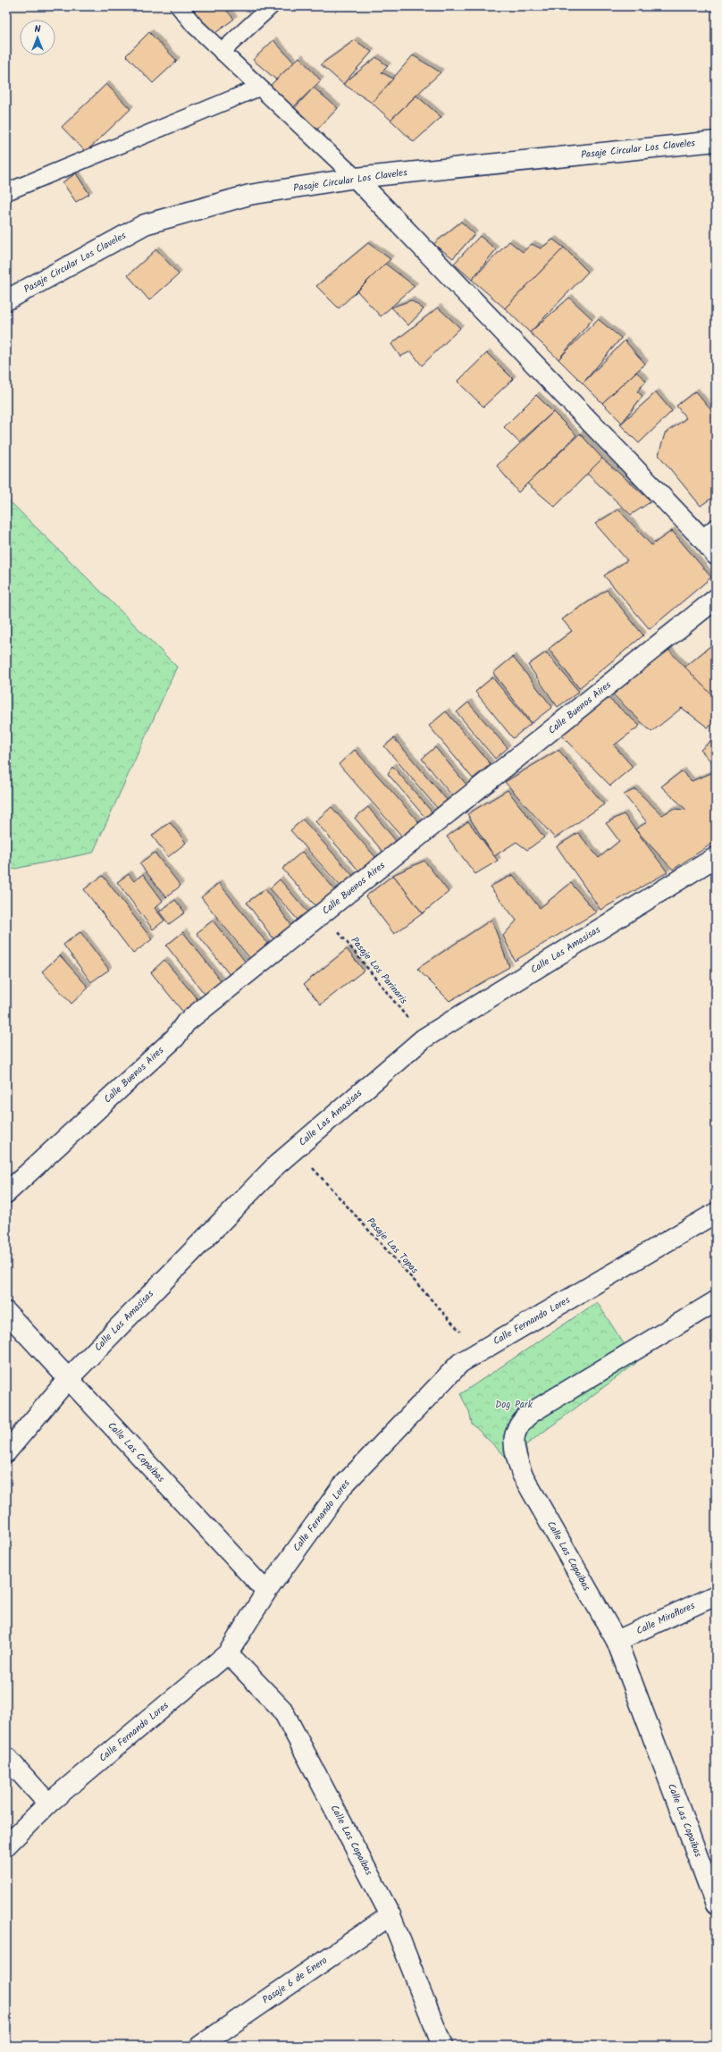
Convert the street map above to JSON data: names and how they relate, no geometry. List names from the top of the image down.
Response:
{
  "streets": {
    "street": [
      "Pasaje Circular Los Claveles",
      "Calle Buenos Aires",
      "Calle Las Amasisas",
      "Calle Fernando Lores",
      "Calle Las Copaibas",
      "Calle Miraflores",
      "Pasaje 6 de Enero"
    ],
    "path": ["Pasaje Los Parinaris", "Pasaje Las Topas"]
  },
  "crossings": [
    ["Calle Buenos Aires", "Pasaje Los Parinaris"],
    ["Calle Las Amasisas", "Pasaje Los Parinaris"],
    ["Calle Las Amasisas", "Pasaje Las Topas"],
    ["Calle Las Amasisas", "Calle Las Copaibas"],
    ["Pasaje Las Topas", "Calle Fernando Lores"],
    ["Calle Fernando Lores", "Calle Las Copaibas"],
    ["Calle Las Copaibas", "Calle Miraflores"],
    ["Calle Las Copaibas", "Pasaje 6 de Enero"]
  ],
  "parks": ["Dog Park"],
  "north": "top"
}
